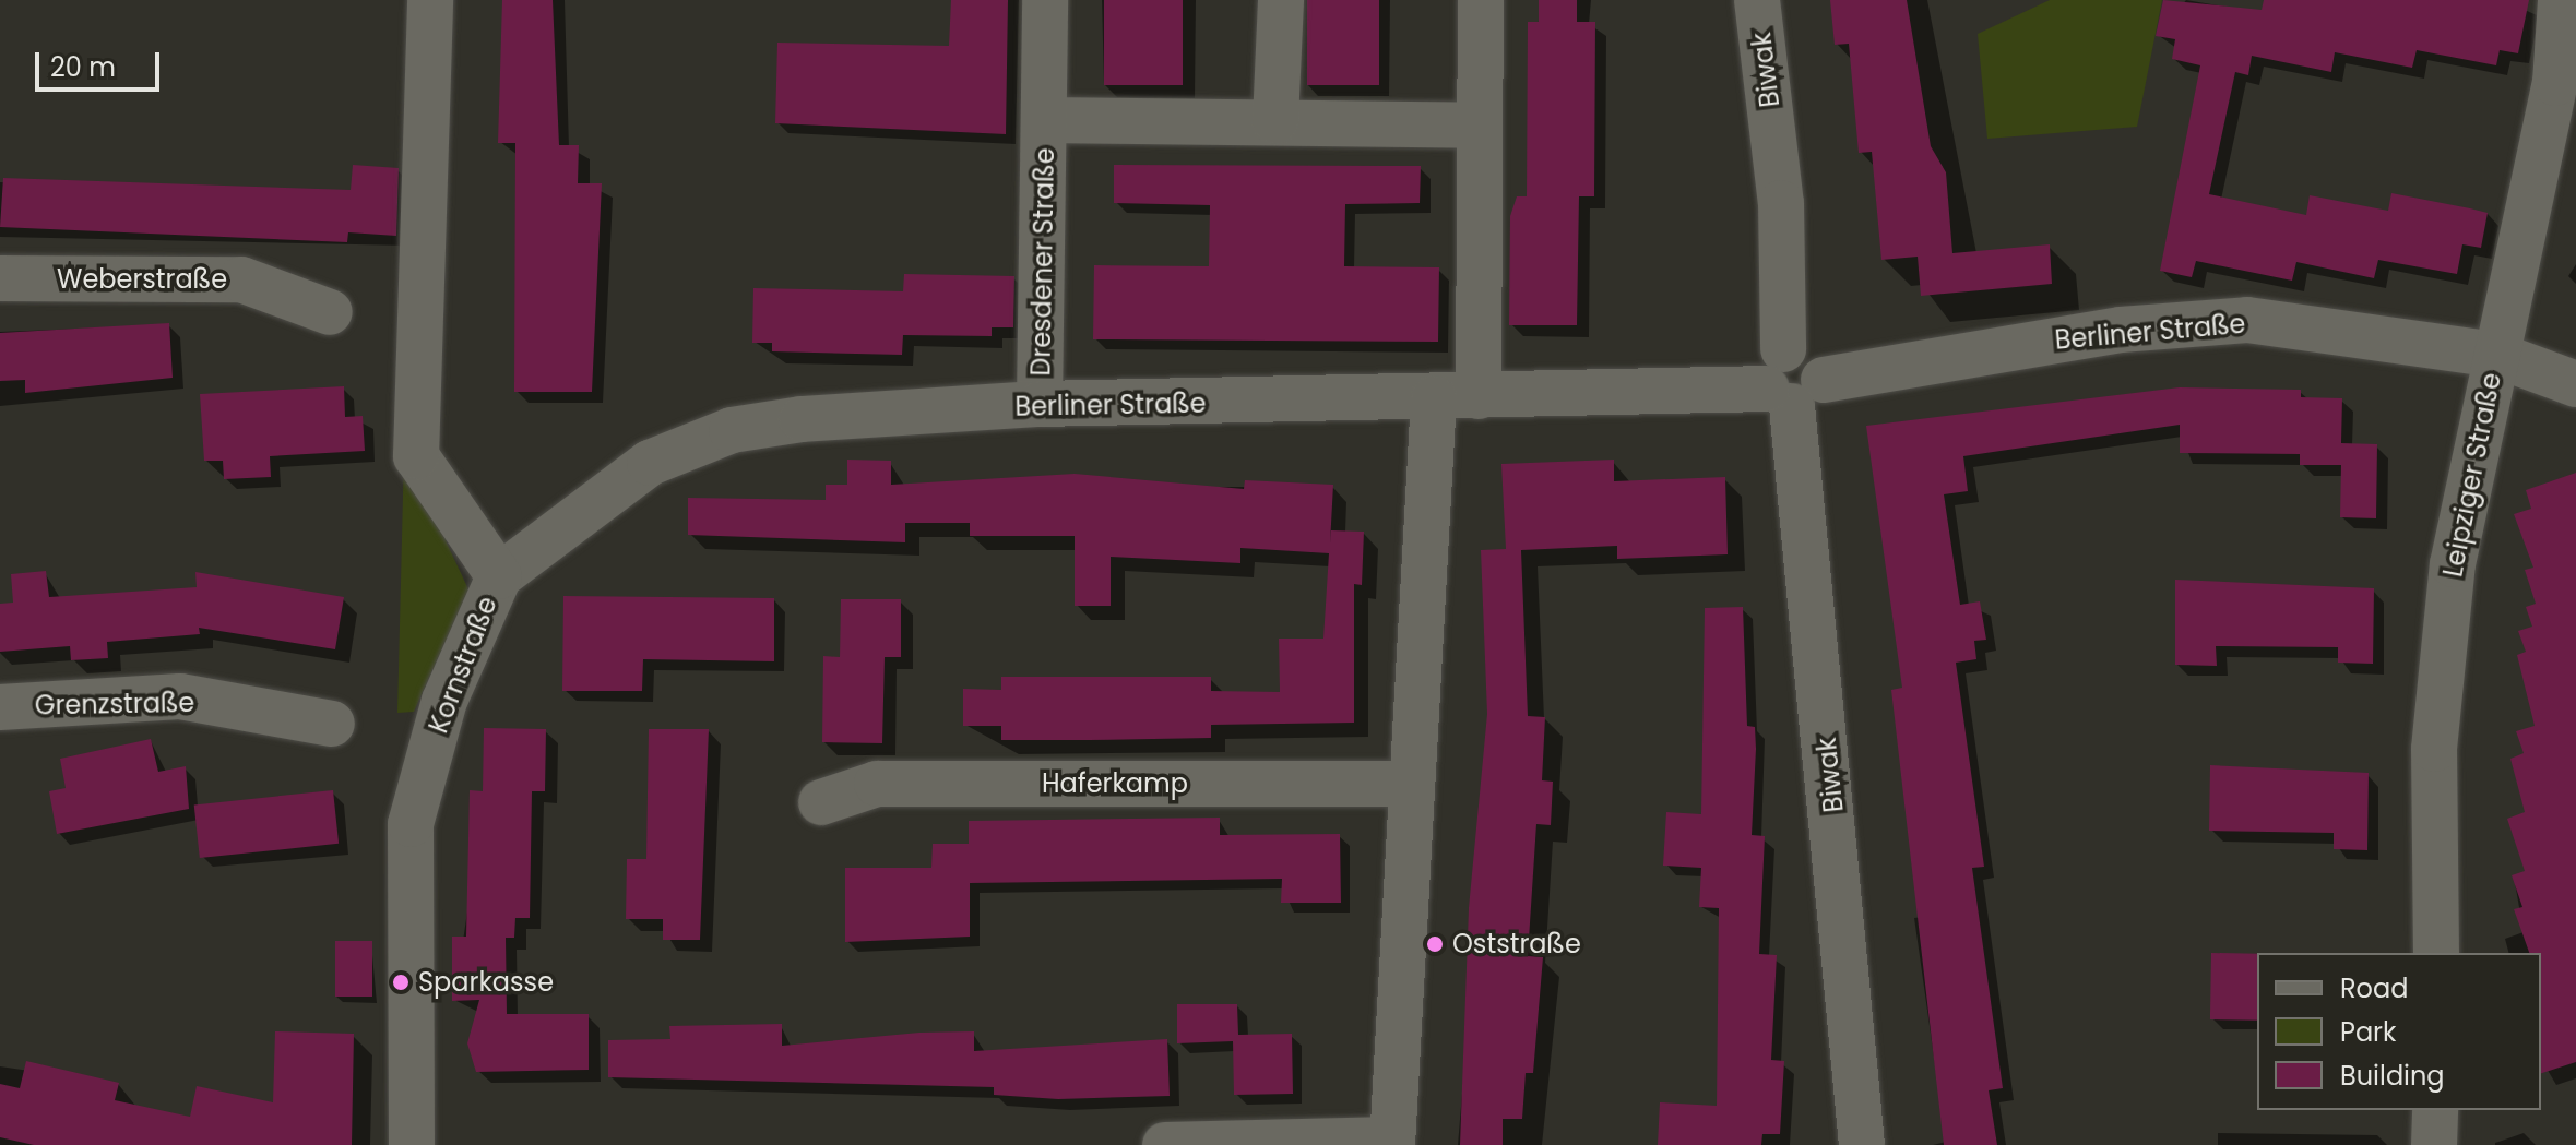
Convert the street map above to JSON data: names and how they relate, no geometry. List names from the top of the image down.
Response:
{
  "streets": {
    "street": [
      "Biwak",
      "Dresdener Straße",
      "Weberstraße",
      "Berliner Straße",
      "Leipziger Straße",
      "Kornstraße",
      "Grenzstraße",
      "Haferkamp"
    ]
  },
  "crossings": [
    ["Biwak", "Berliner Straße"],
    ["Dresdener Straße", "Berliner Straße"],
    ["Berliner Straße", "Leipziger Straße"],
    ["Berliner Straße", "Kornstraße"]
  ],
  "places": ["Oststraße", "Sparkasse"],
  "legend": ["Road", "Park", "Building"],
  "scale_bar": "20 m"
}
